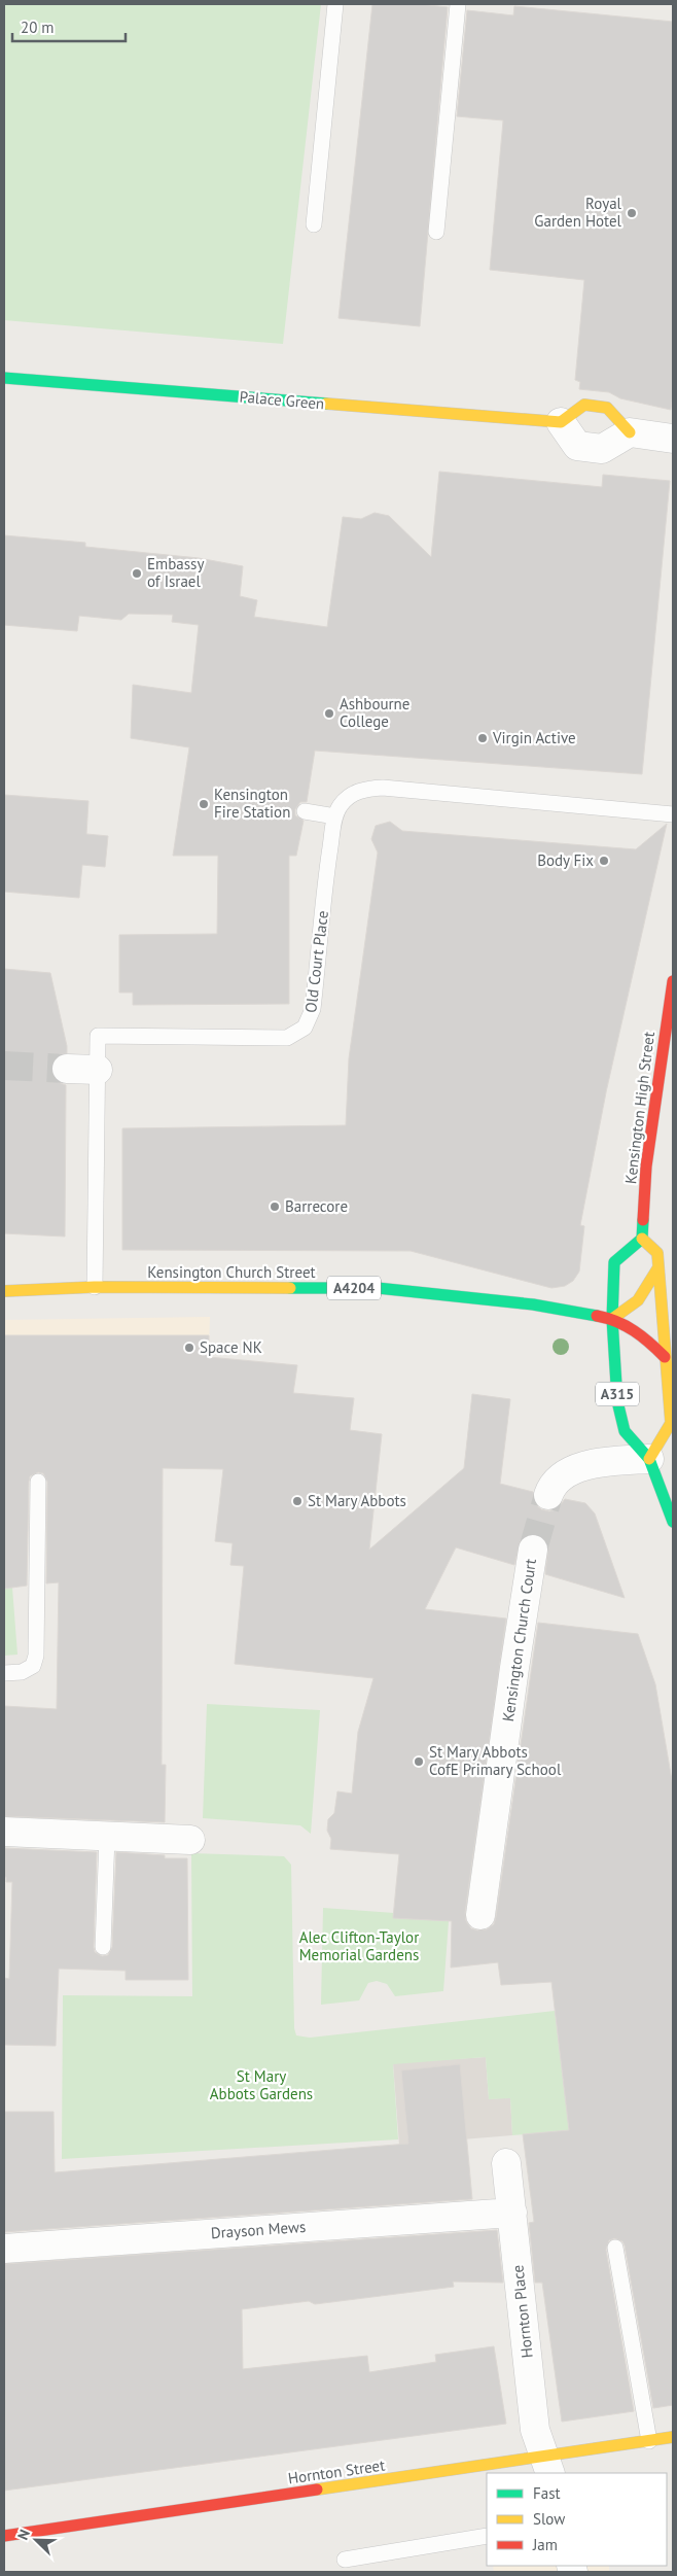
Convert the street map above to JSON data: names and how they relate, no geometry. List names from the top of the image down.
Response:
{
  "streets": {
    "main road": [
      "Palace Green",
      "Kensington High Street",
      "Kensington Church Street",
      "A4204",
      "A315",
      "Hornton Street"
    ],
    "street": ["Kensington Church Court", "Drayson Mews", "Hornton Place"],
    "lane": ["Old Court Place"]
  },
  "crossings": [
    ["Old Court Place", "Kensington Church Street"],
    ["Kensington High Street", "A315"],
    ["Kensington Church Street", "A4204"],
    ["Kensington Church Street", "A315"],
    ["A4204", "A315"],
    ["Drayson Mews", "Hornton Place"],
    ["Hornton Place", "Hornton Street"]
  ],
  "parks": ["Alec Clifton-Taylor Memorial Gardens", "St Mary Abbots Gardens"],
  "places": [
    "Royal Garden Hotel",
    "Embassy of Israel",
    "Ashbourne College",
    "Virgin Active",
    "Kensington Fire Station",
    "Body Fix",
    "Barrecore",
    "Space NK",
    "St Mary Abbots",
    "St Mary Abbots CofE Primary School"
  ],
  "legend": ["Fast", "Slow", "Jam"],
  "scale_bar": "20 m",
  "north": "top left"
}
